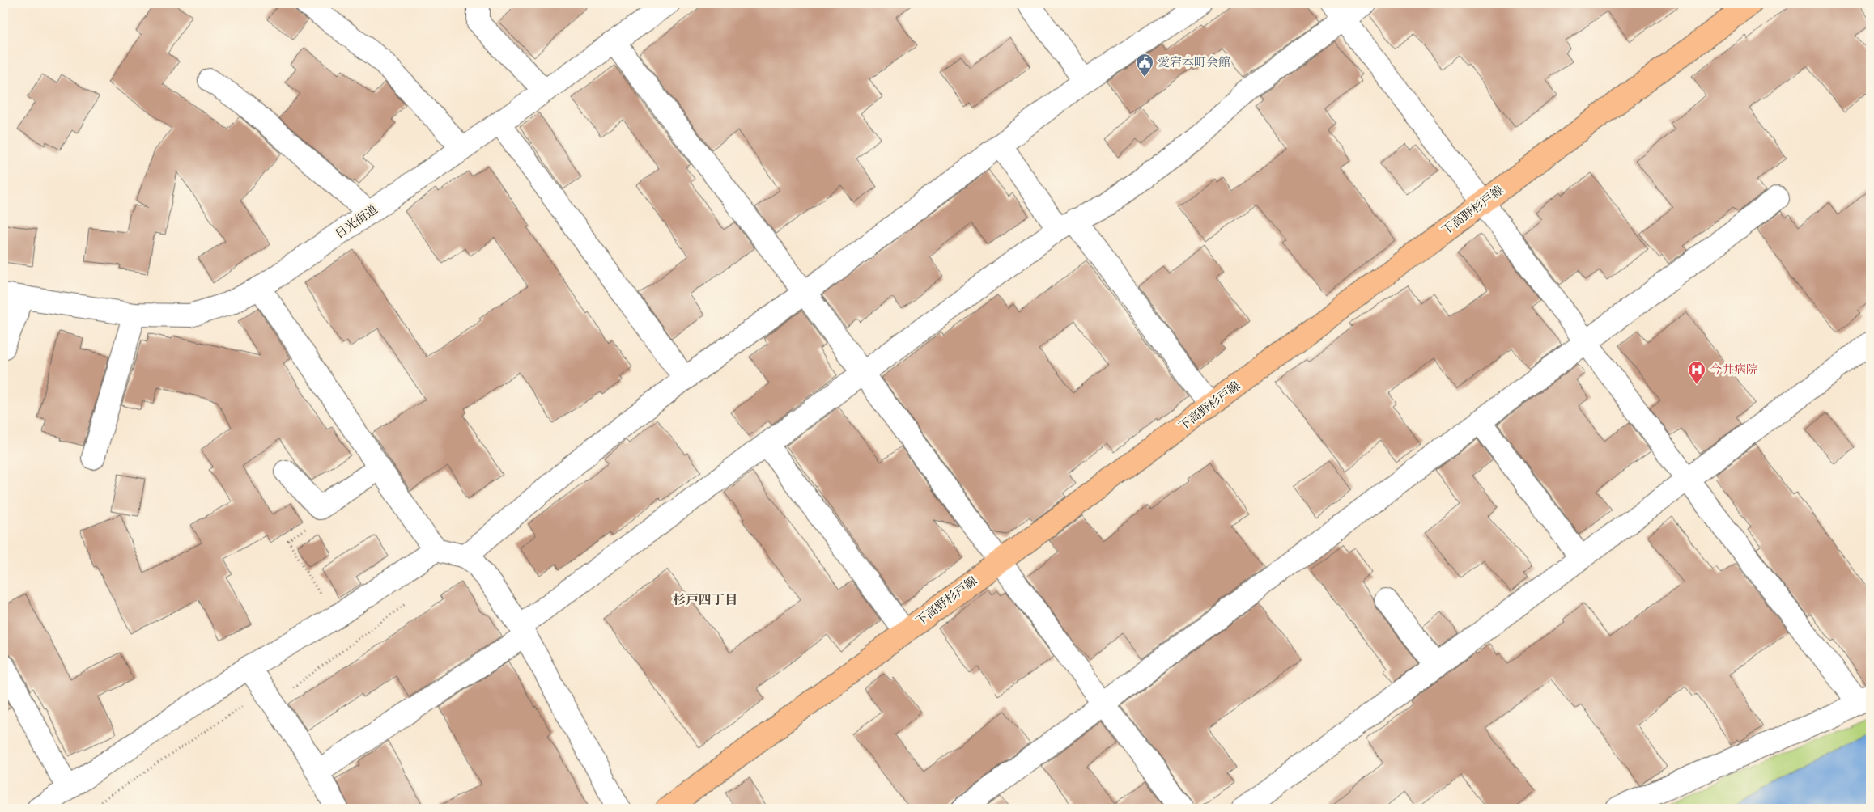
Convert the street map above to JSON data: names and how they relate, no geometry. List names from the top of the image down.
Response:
{
  "streets": {
    "main road": ["下高野杉戸線"],
    "street": ["日光街道"]
  },
  "districts": ["杉戸四丁目"],
  "places": {
    "public building": ["愛宕本町会館"],
    "hospital": ["今井病院"]
  }
}
